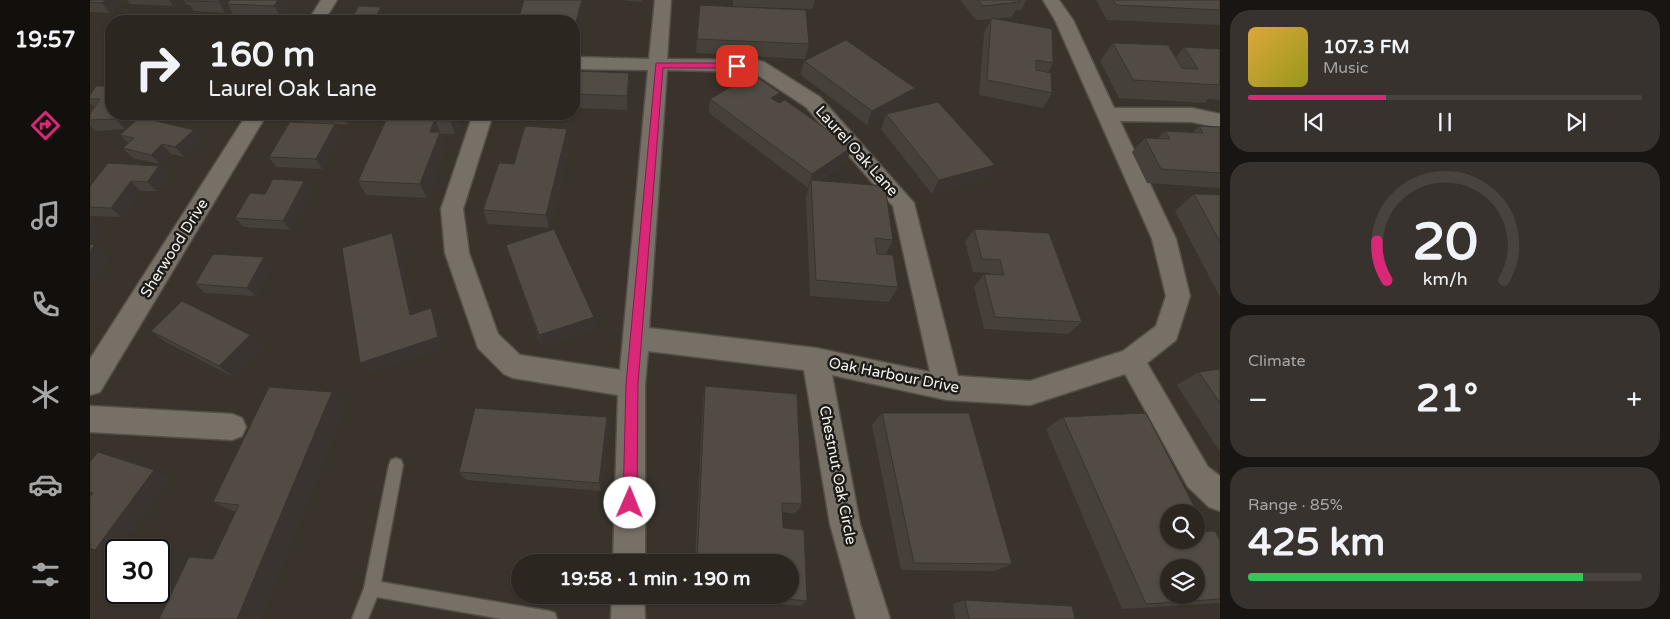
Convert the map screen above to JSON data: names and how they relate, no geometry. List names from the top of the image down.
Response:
{
  "streets": {
    "street": [
      "Laurel Oak Lane",
      "Sherwood Drive",
      "Oak Harbour Drive",
      "Chestnut Oak Circle"
    ]
  },
  "crossings": [
    ["Laurel Oak Lane", "Oak Harbour Drive"],
    ["Oak Harbour Drive", "Chestnut Oak Circle"]
  ],
  "page": {
    "tabs": "19:57",
    "turn": ["160 m", "Laurel Oak Lane"],
    "song": ["107.3 FM", "Music"],
    "tile": [
      "Climate",
      ["Range · 85%", "425 km"]
    ],
    "heat": ["−", "21°", "+"],
    "limit": "30",
    "trip": "19:58 · 1 min · 190 m",
    "gauge": ["20", "km/h"]
  }
}
